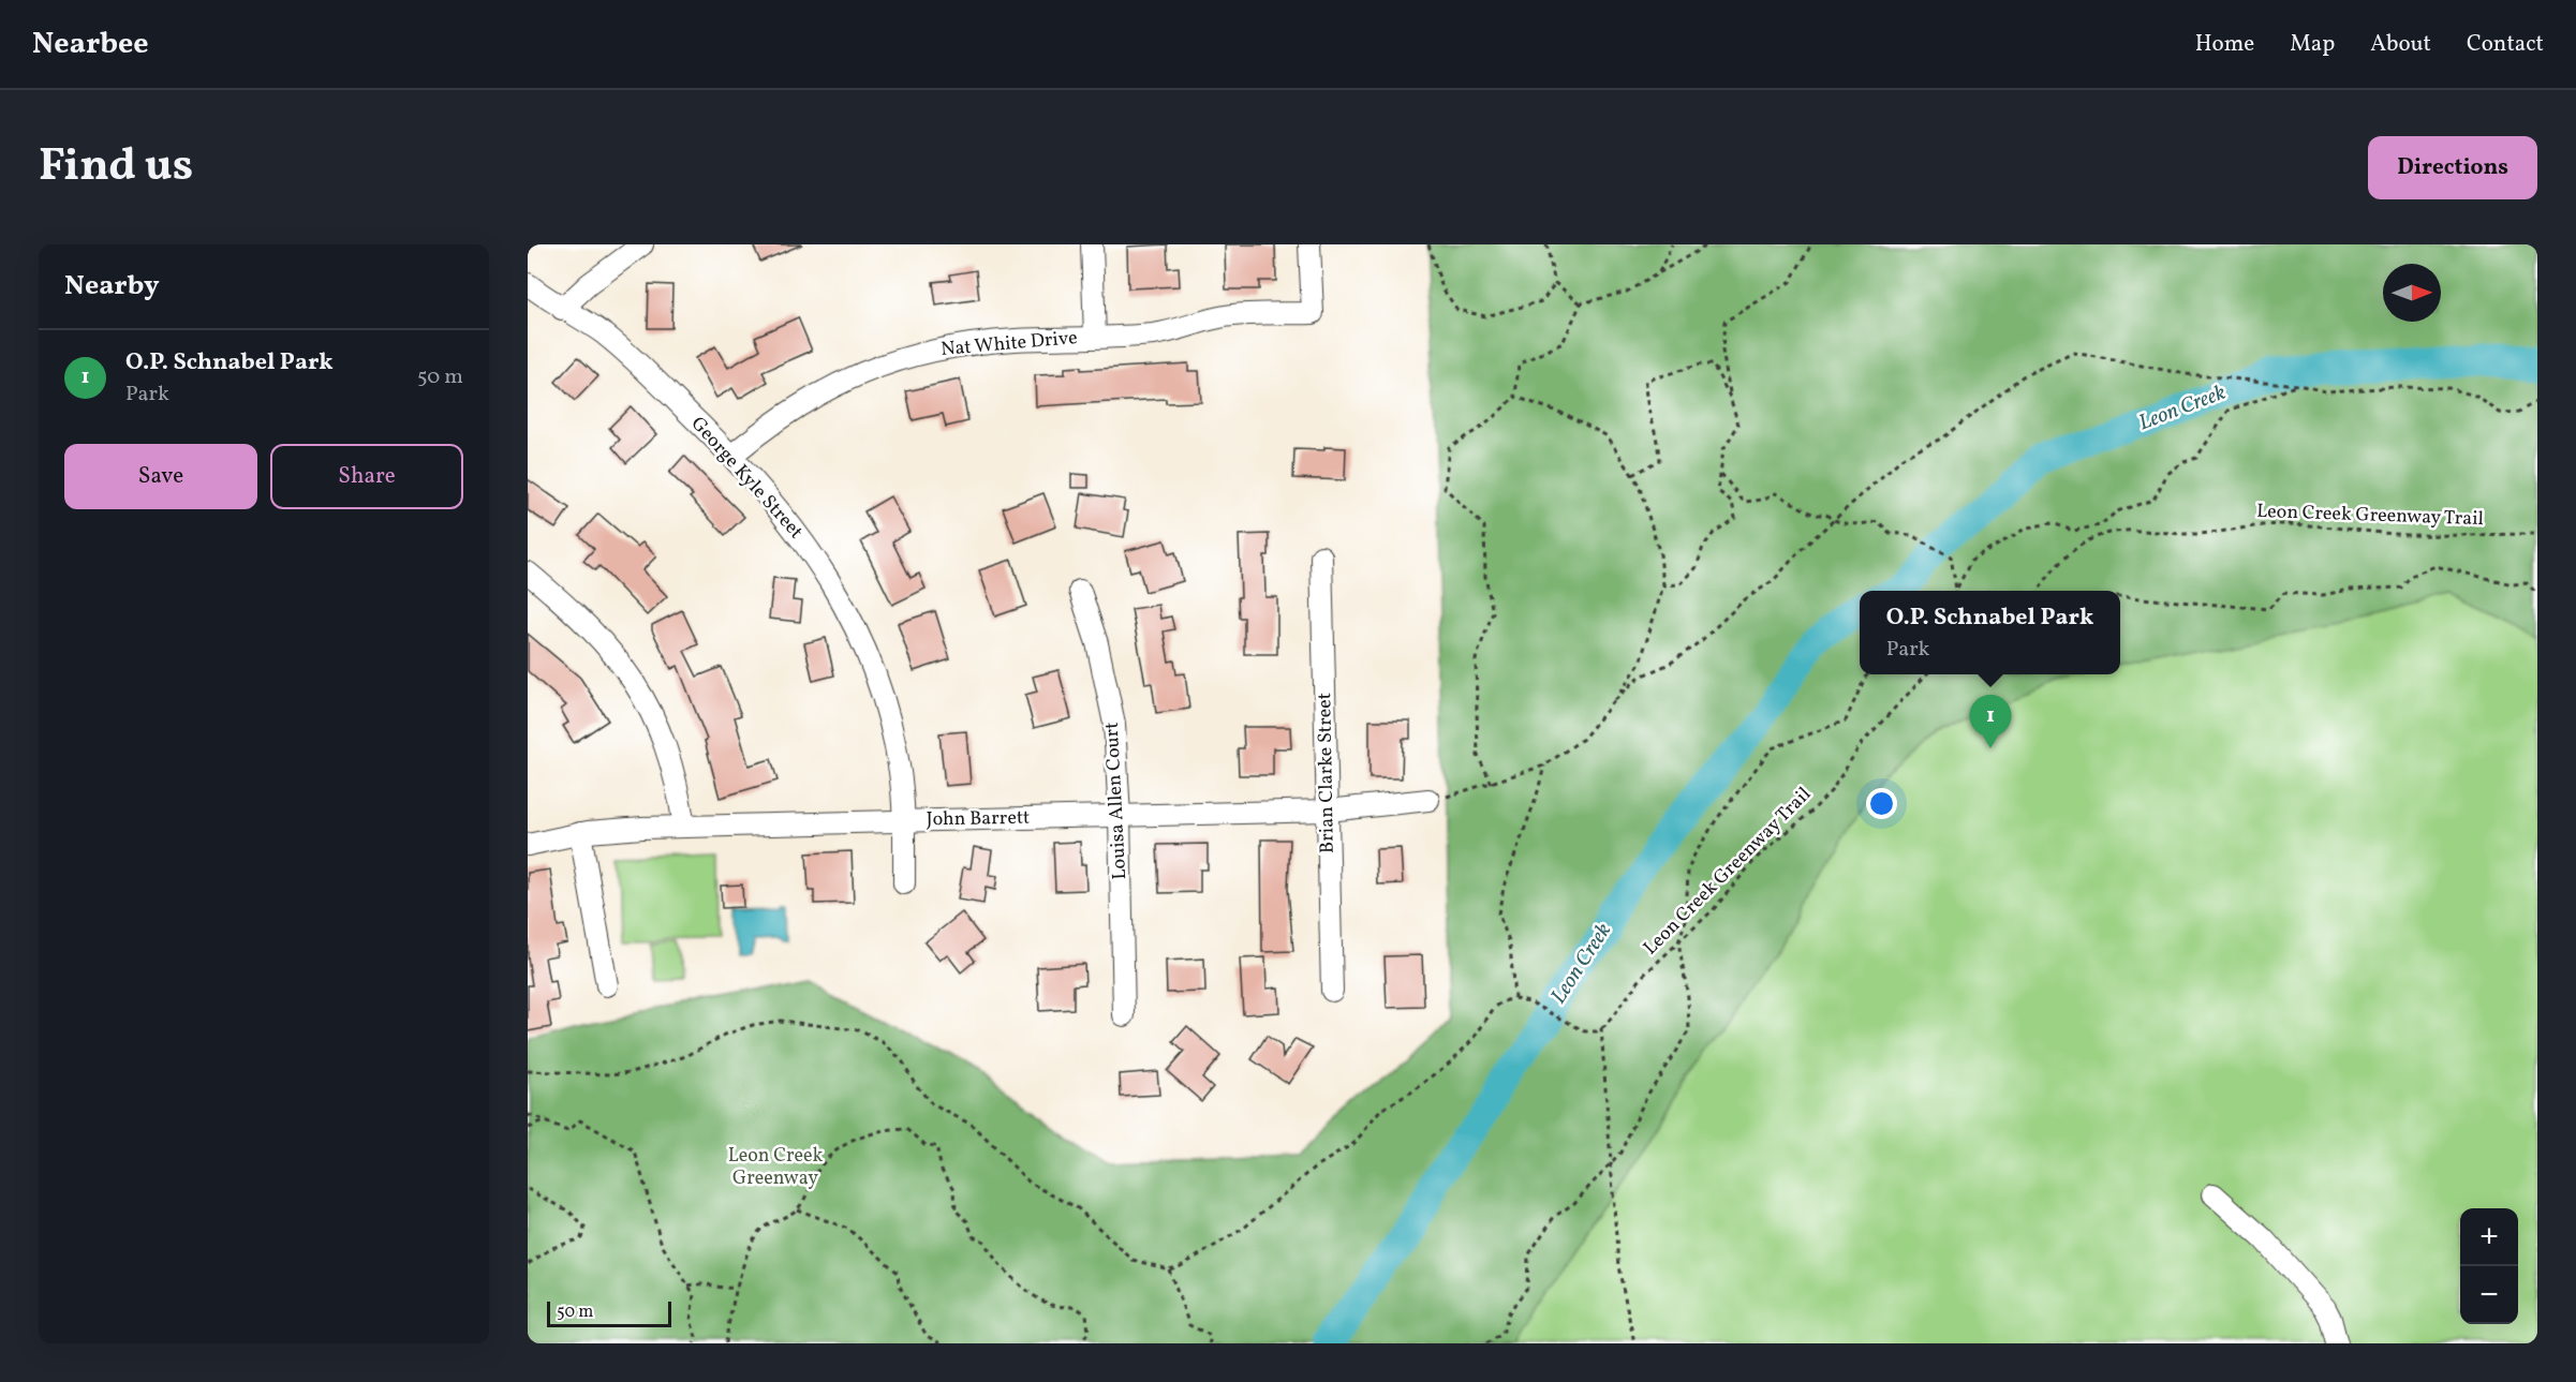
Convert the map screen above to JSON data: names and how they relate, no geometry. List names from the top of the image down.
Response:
{
  "streets": {
    "street": [
      "Nat White Drive",
      "George Kyle Street",
      "Brian Clarke Street",
      "Louisa Allen Court",
      "John Barrett"
    ],
    "path": ["Leon Creek Greenway Trail"]
  },
  "crossings": [
    ["Nat White Drive", "George Kyle Street"],
    ["George Kyle Street", "John Barrett"],
    ["Brian Clarke Street", "John Barrett"],
    ["Louisa Allen Court", "John Barrett"]
  ],
  "water": ["Leon Creek"],
  "parks": ["Leon Creek Greenway"],
  "scale_bar": "50 m",
  "north": "right",
  "page": {
    "header": "Nearbee",
    "nav": [
      "Home",
      "Map",
      "About",
      "Contact"
    ],
    "title": "Find us",
    "buttons": [
      "Directions",
      ["Save", "Share"]
    ],
    "heading": "Nearby",
    "list": [
      {
        "mark": "1",
        "name": "O.P. Schnabel Park",
        "note": "Park",
        "value": "50 m"
      }
    ],
    "popup": ["O.P. Schnabel Park", "Park"],
    "pins": "1",
    "map_buttons": ["+", "−"],
    "scale": "50 m"
  }
}
